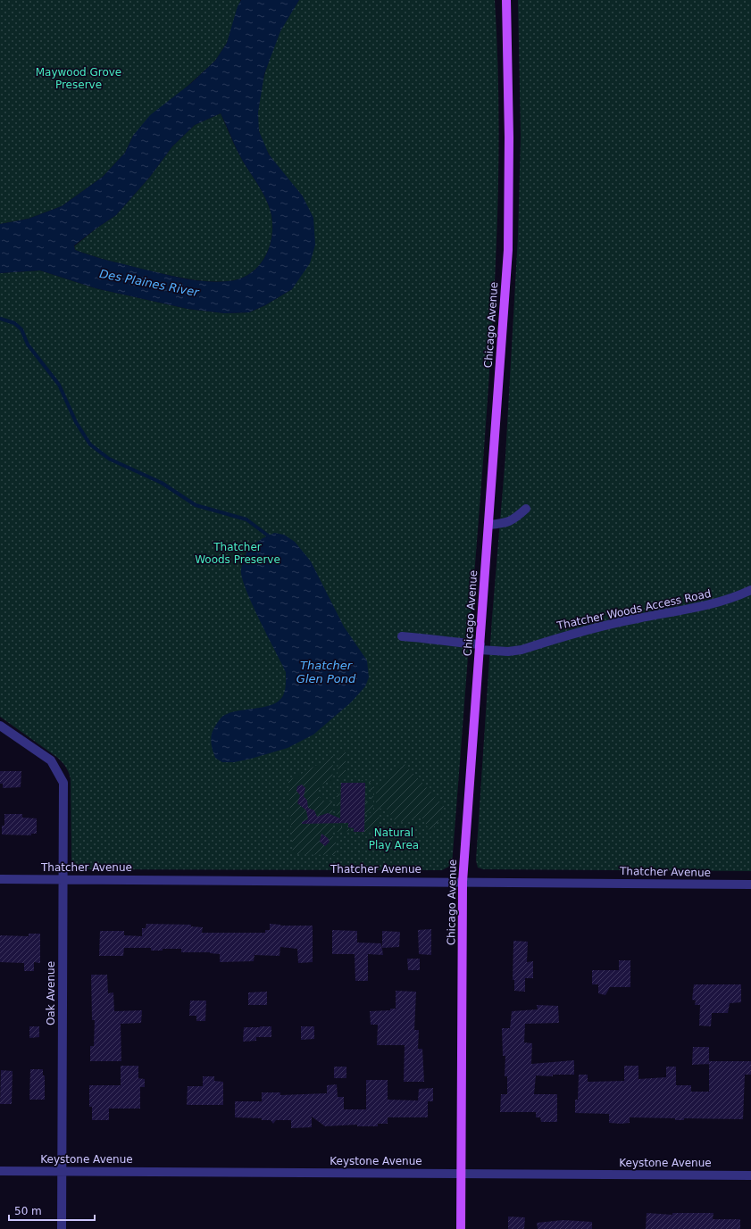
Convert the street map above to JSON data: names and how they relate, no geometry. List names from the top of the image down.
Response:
{
  "streets": {
    "main road": ["Chicago Avenue"],
    "street": [
      "Thatcher Woods Access Road",
      "Thatcher Avenue",
      "Oak Avenue",
      "Keystone Avenue"
    ]
  },
  "crossings": [
    ["Chicago Avenue", "Thatcher Woods Access Road"],
    ["Chicago Avenue", "Thatcher Avenue"],
    ["Chicago Avenue", "Keystone Avenue"],
    ["Thatcher Avenue", "Oak Avenue"],
    ["Oak Avenue", "Keystone Avenue"]
  ],
  "water": ["Des Plaines River", "Thatcher Glen Pond"],
  "parks": ["Maywood Grove Preserve", "Thatcher Woods Preserve", "Natural Play Area"],
  "scale_bar": "50 m"
}
